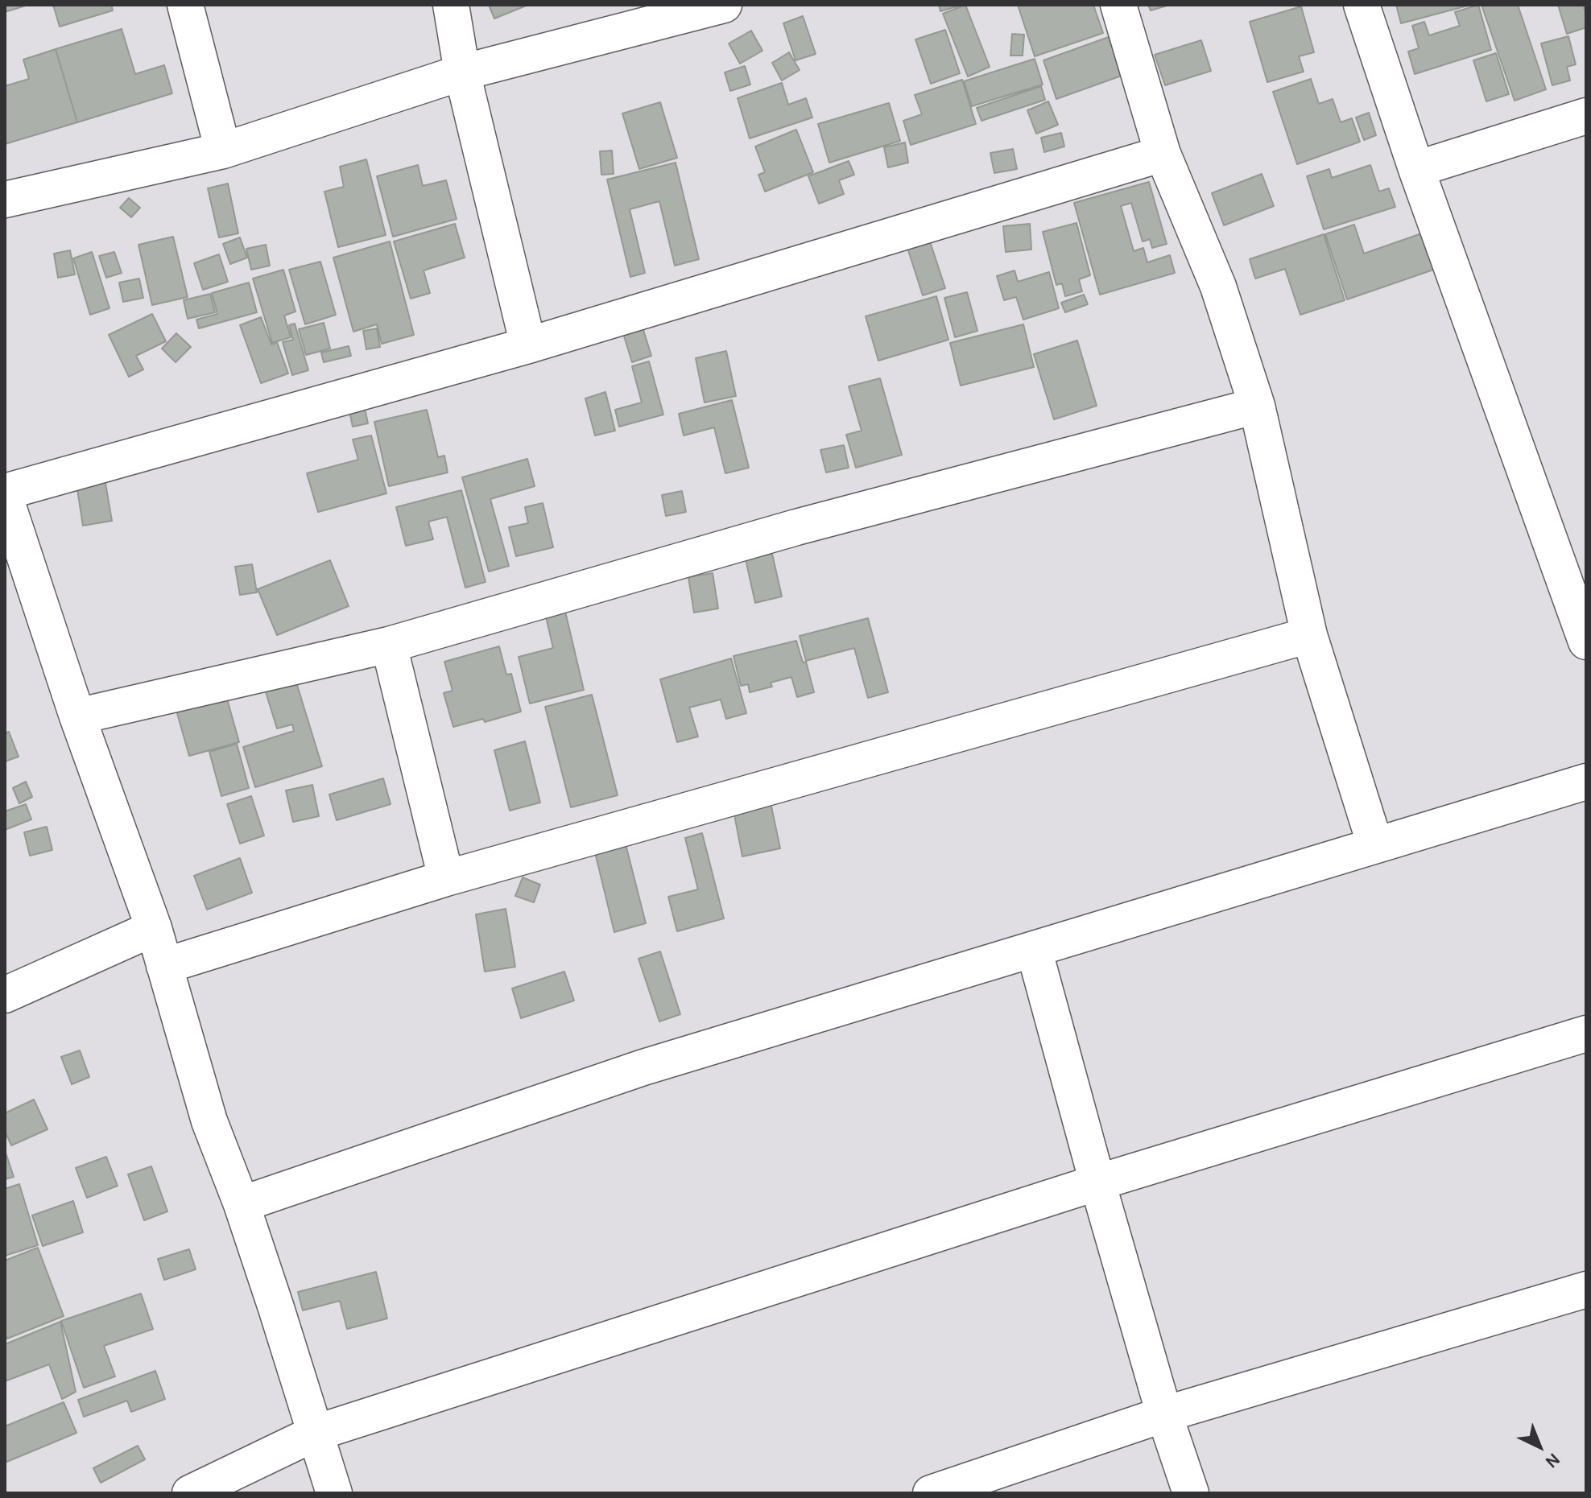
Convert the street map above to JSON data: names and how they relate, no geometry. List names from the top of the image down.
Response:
{
  "north": "bottom right"
}
